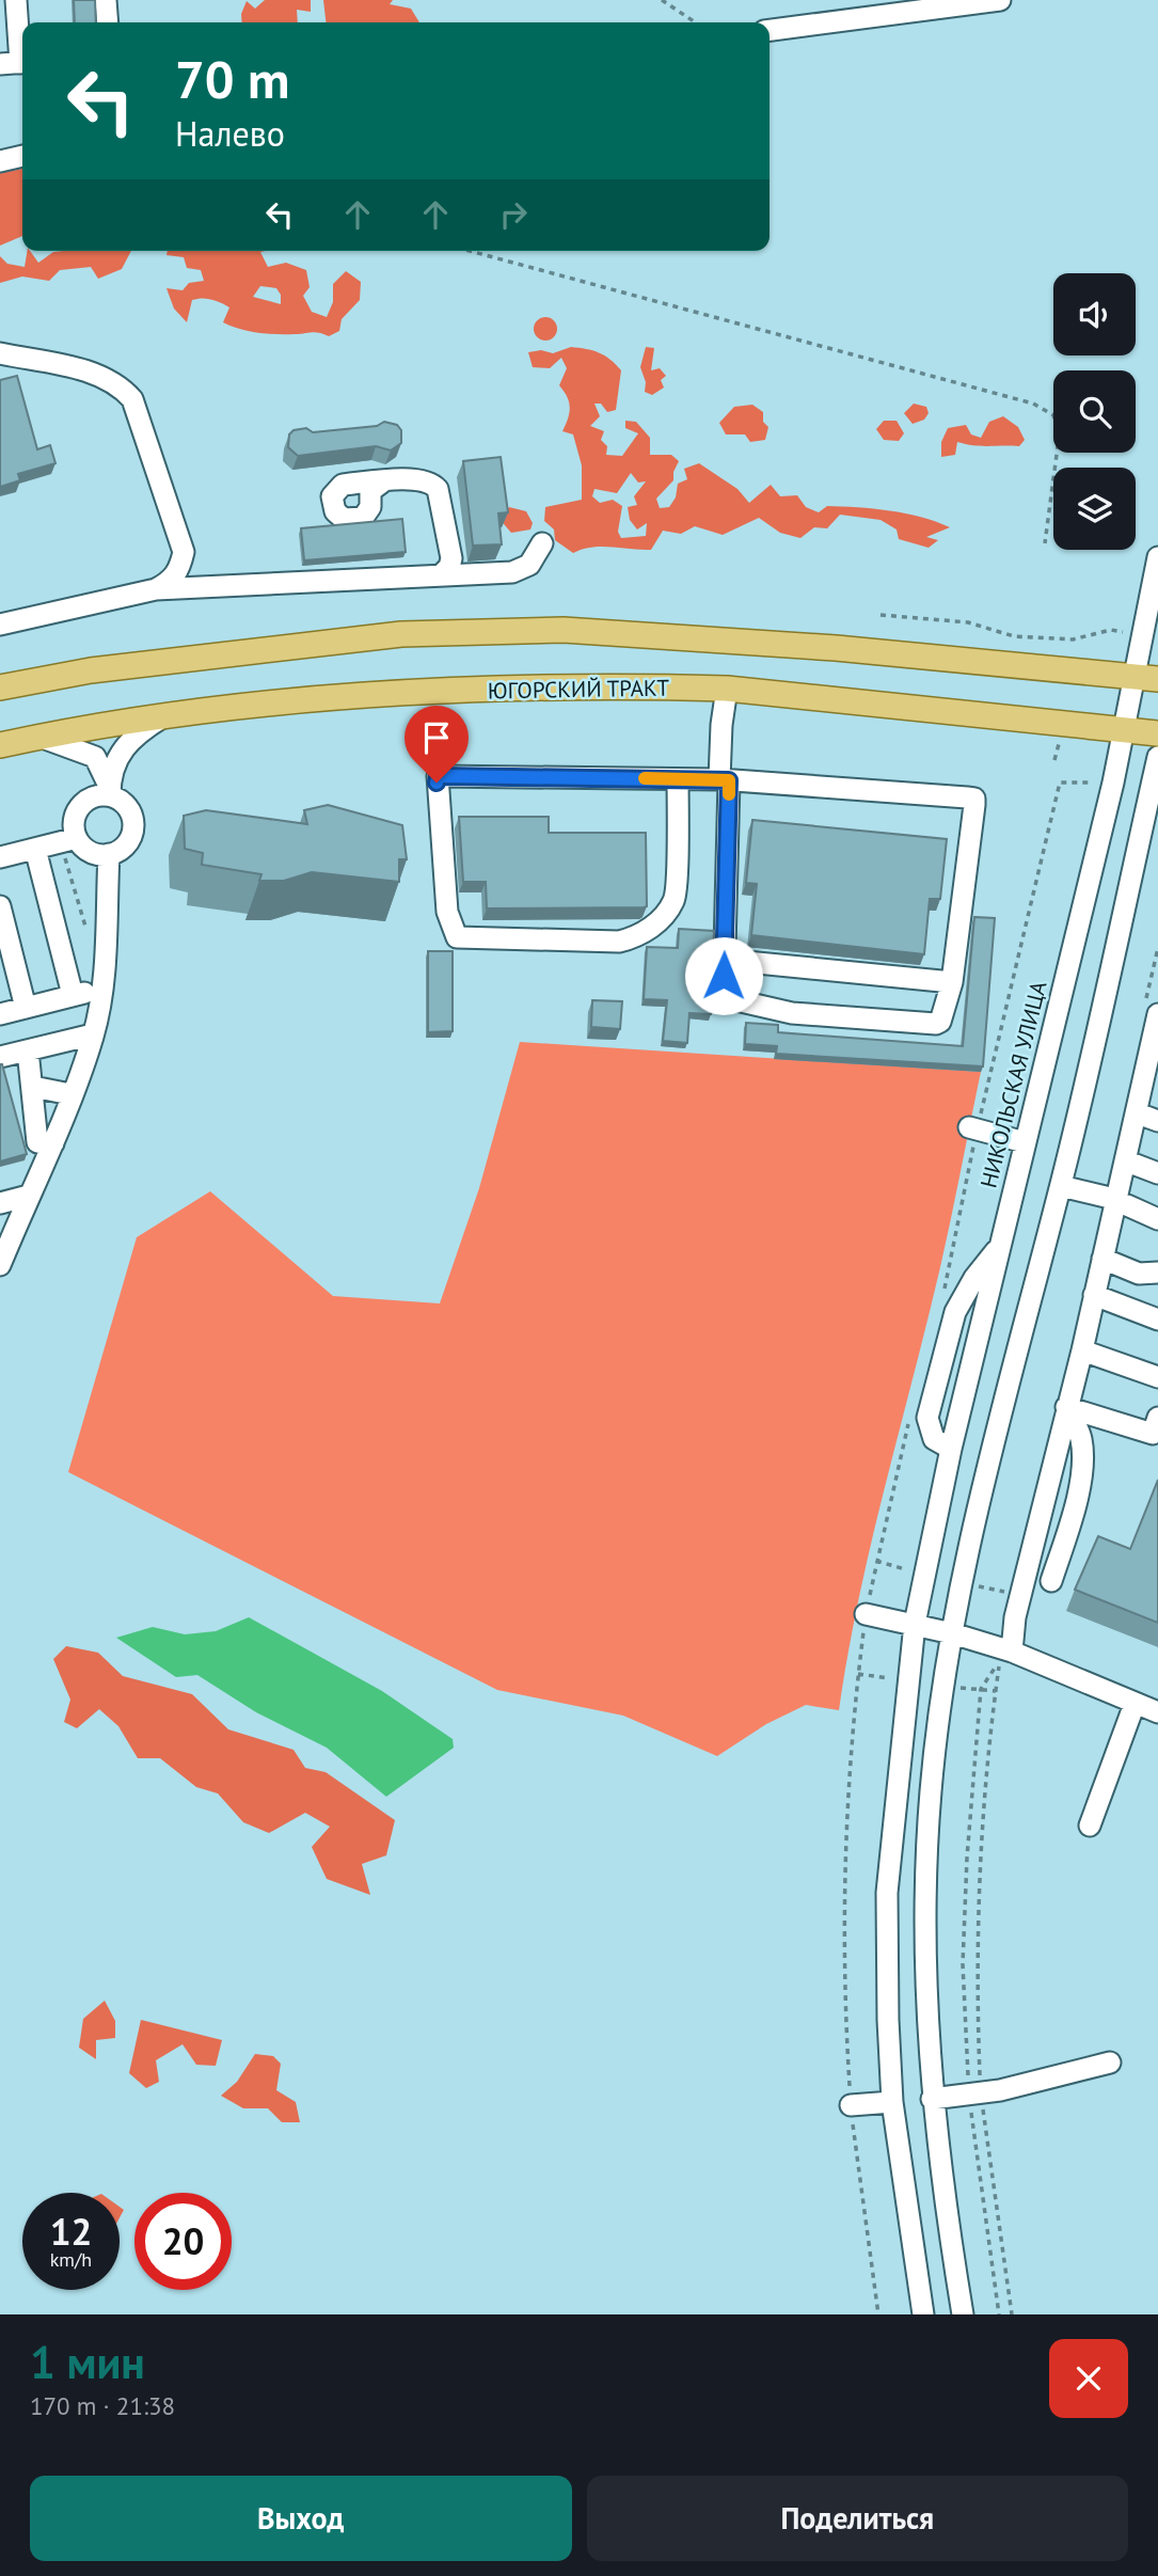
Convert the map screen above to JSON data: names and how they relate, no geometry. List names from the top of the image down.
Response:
{
  "streets": {
    "main road": ["ЮГОРСКИЙ ТРАКТ"],
    "street": ["НИКОЛЬСКАЯ УЛИЦА"]
  },
  "crossings": [
    ["ЮГОРСКИЙ ТРАКТ", "НИКОЛЬСКАЯ УЛИЦА"]
  ],
  "page": {
    "turn": ["70 m", "Налево"],
    "speed": "12 km/h",
    "limit": "20",
    "heading": ["1 мин", "170 m · 21:38"],
    "buttons": ["Выход", "Поделиться"]
  }
}
